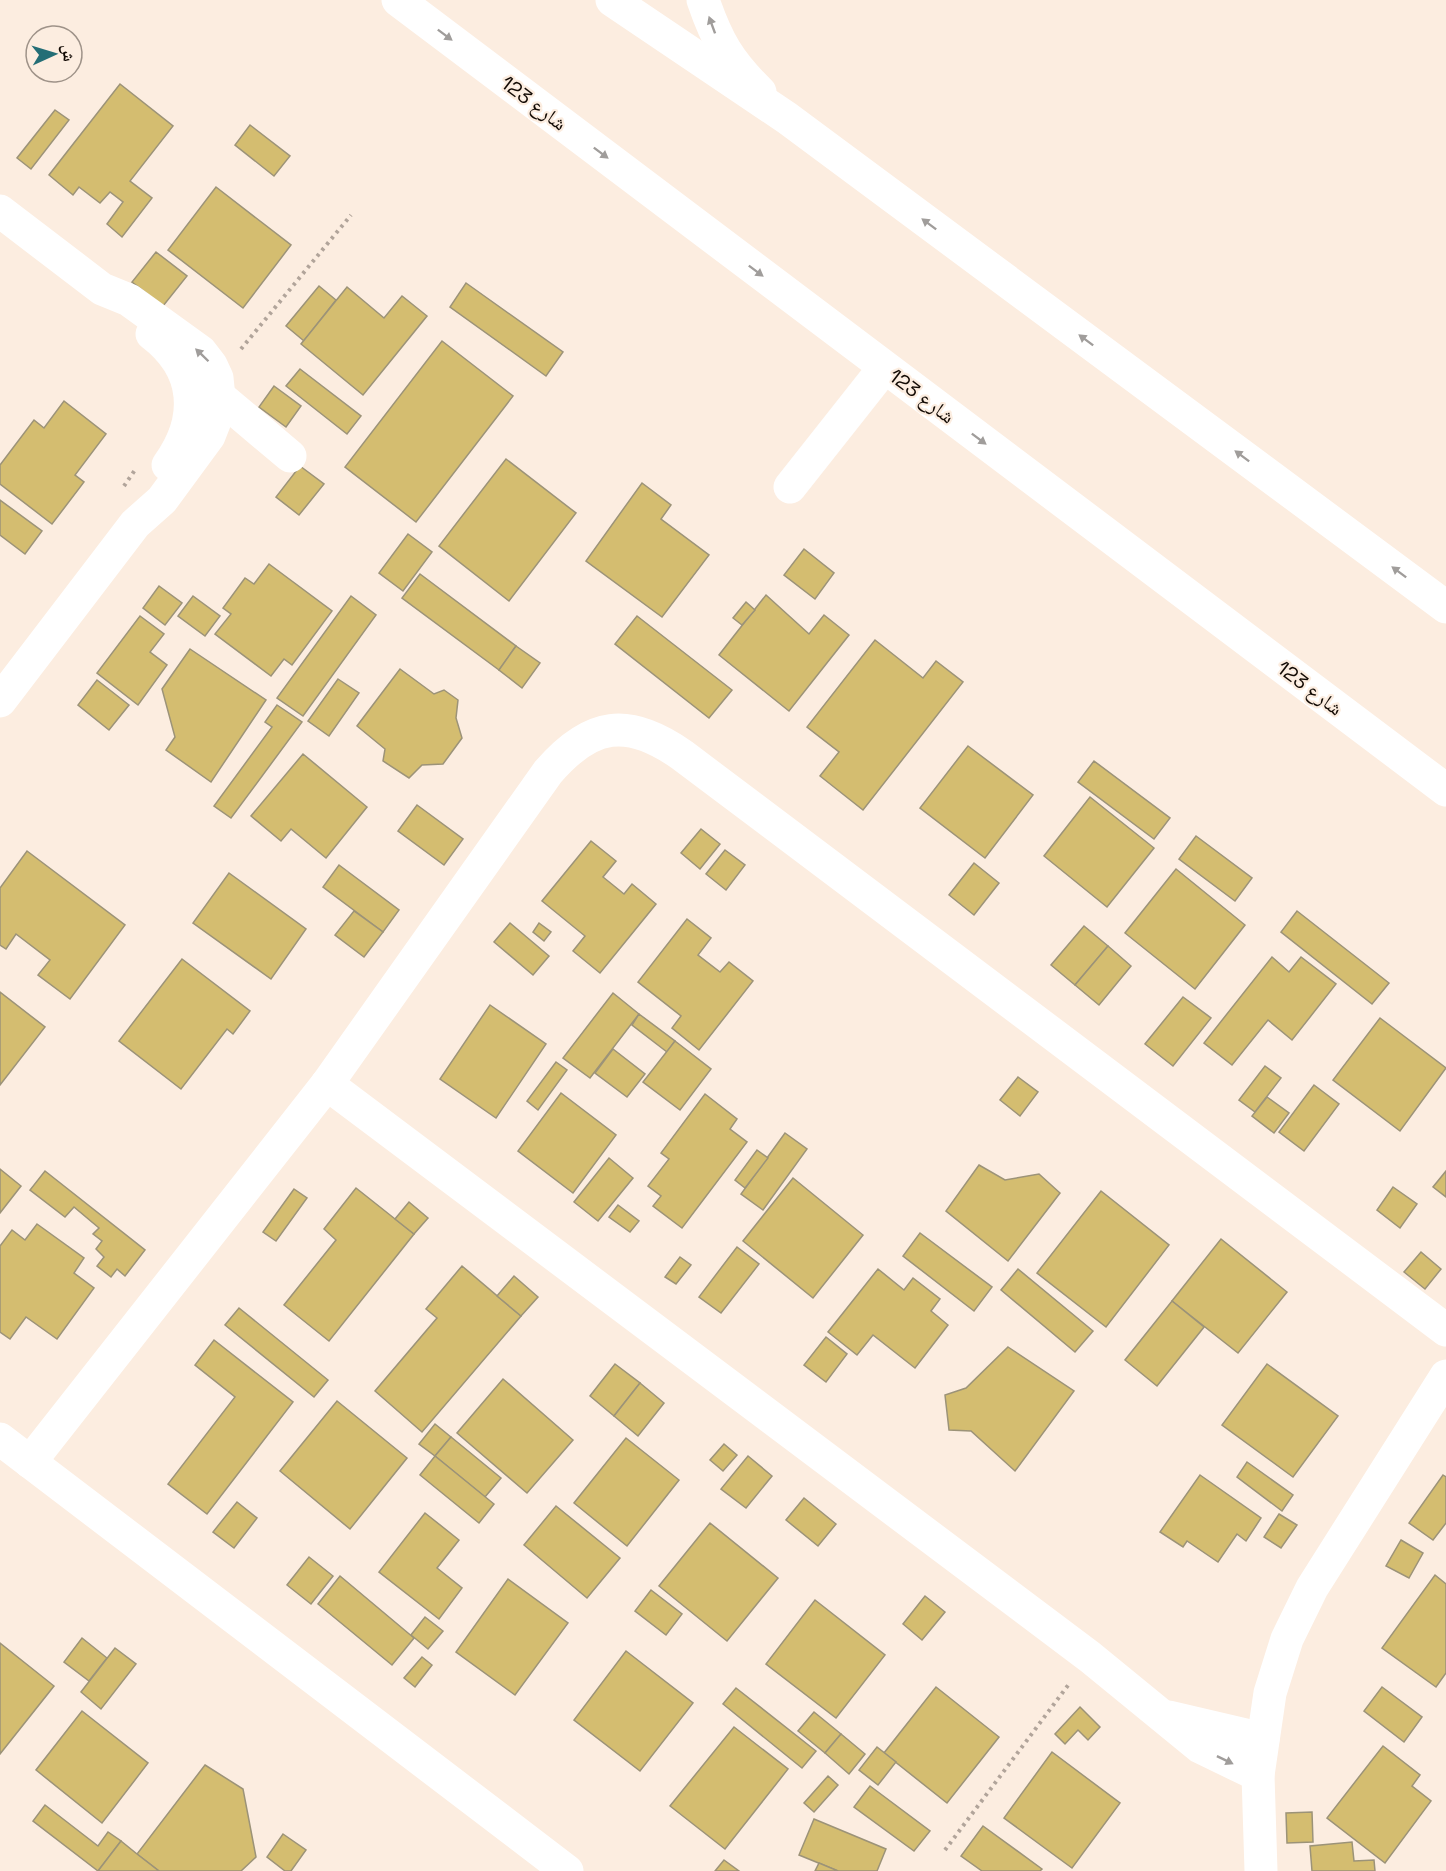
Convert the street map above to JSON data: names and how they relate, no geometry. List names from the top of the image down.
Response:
{
  "streets": {
    "street": ["شارع 123"]
  },
  "north": "right"
}
